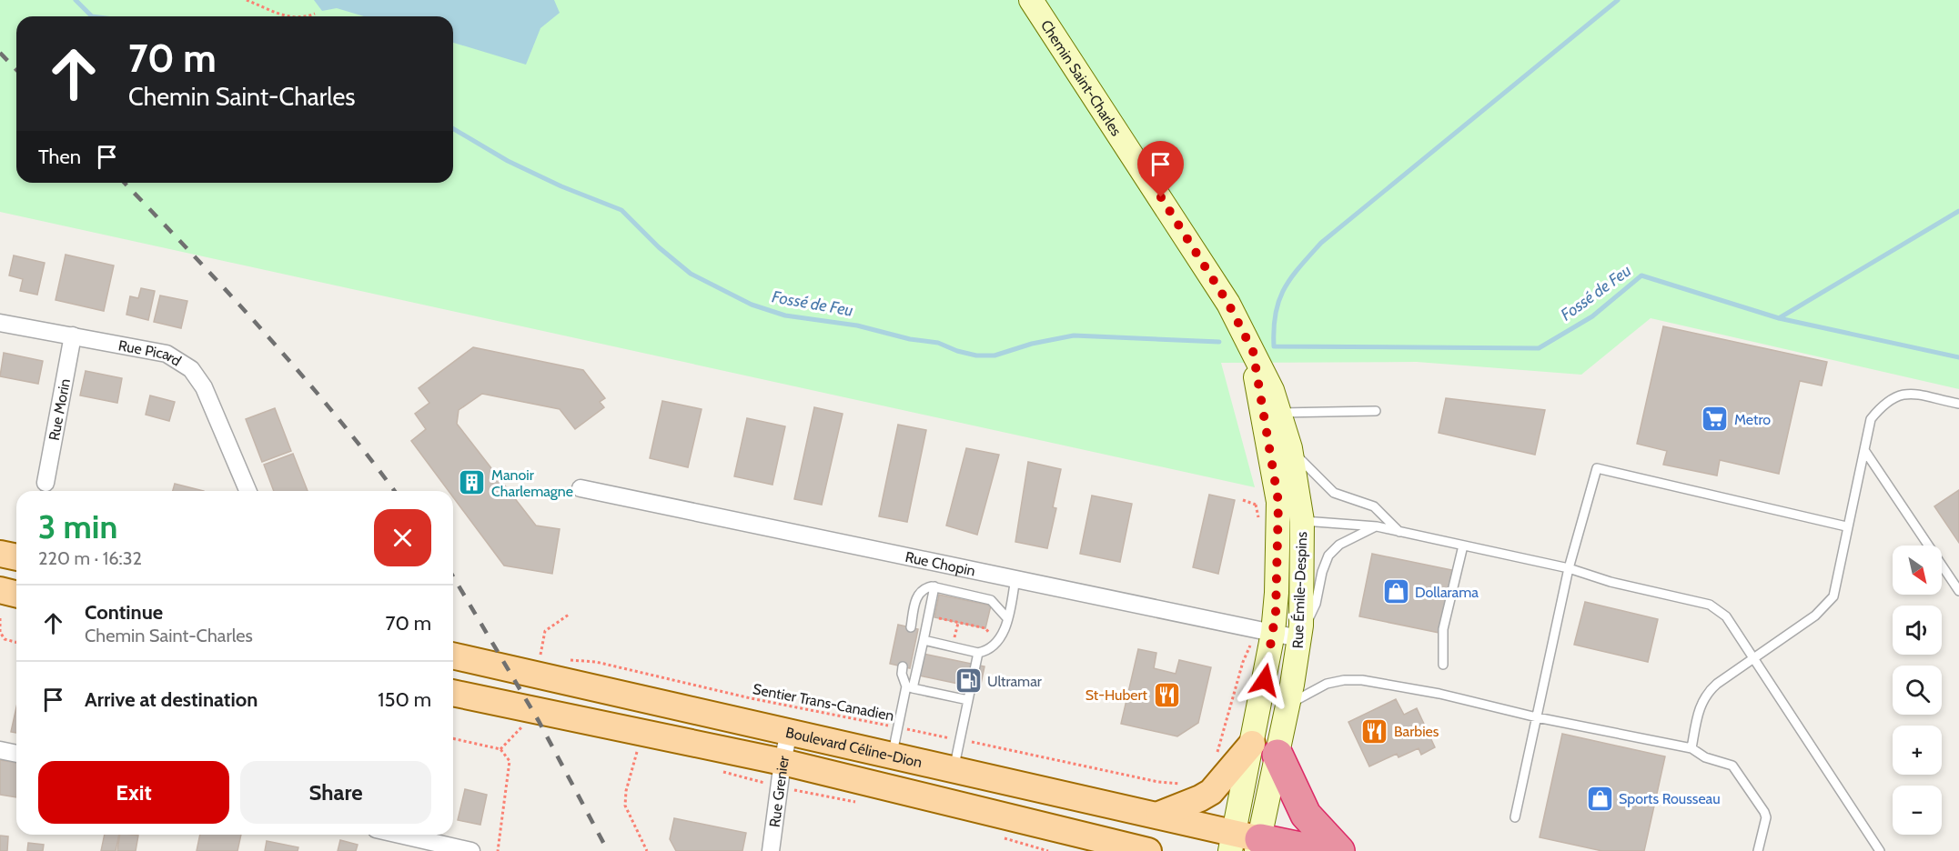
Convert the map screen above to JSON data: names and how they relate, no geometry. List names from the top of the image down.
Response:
{
  "streets": {
    "main road": ["Chemin Saint-Charles", "Rue Émile-Despins", "Boulevard Céline-Dion"],
    "street": [
      "Rue Picard",
      "Rue Morin",
      "Rue Chopin",
      "Rue Grenier"
    ],
    "path": ["Sentier Trans-Canadien"]
  },
  "crossings": [
    ["Chemin Saint-Charles", "Rue Émile-Despins"],
    ["Rue Picard", "Rue Morin"],
    ["Rue Chopin", "Rue Émile-Despins"],
    ["Rue Émile-Despins", "Boulevard Céline-Dion"],
    ["Boulevard Céline-Dion", "Rue Grenier"]
  ],
  "water": ["Fossé de Feu"],
  "places": {
    "supermarket": ["Metro"],
    "building": ["Manoir Charlemagne"],
    "shop": ["Dollarama", "Sports Rousseau"],
    "fuel station": ["Ultramar"],
    "restaurant": ["St-Hubert", "Barbies"]
  },
  "north": "bottom right",
  "page": {
    "turn": ["70 m", "Chemin Saint-Charles"],
    "then": "Then",
    "heading": ["3 min", "220 m · 16:32"],
    "map_buttons": ["+", "−"],
    "list": [
      {
        "name": "Continue",
        "note": "Chemin Saint-Charles",
        "value": "70 m"
      },
      {
        "name": "Arrive at destination",
        "value": "150 m"
      }
    ],
    "buttons": ["Exit", "Share"]
  }
}
